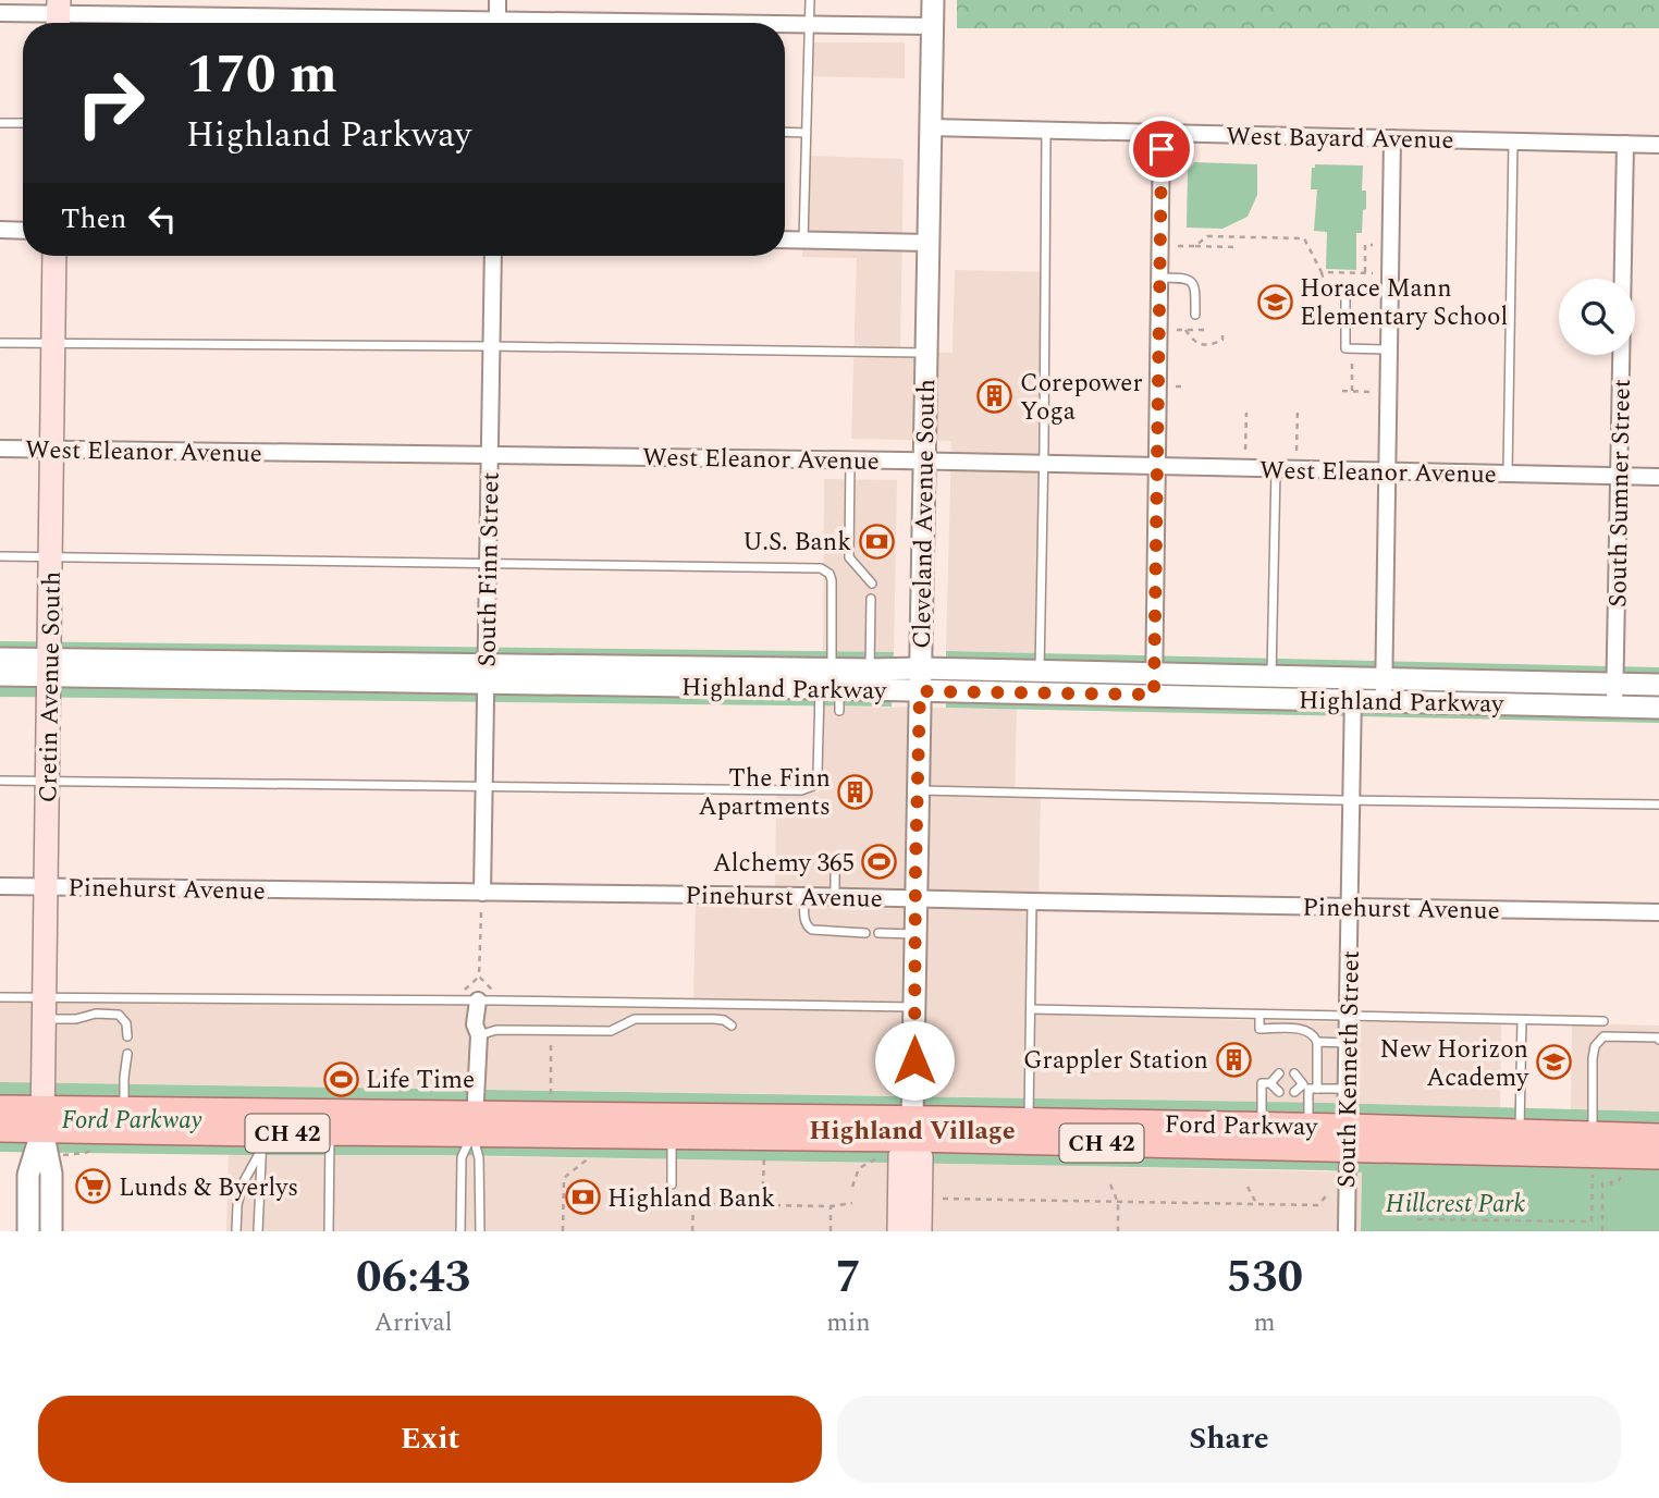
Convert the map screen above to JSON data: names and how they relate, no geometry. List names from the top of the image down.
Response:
{
  "streets": {
    "main road": ["Cretin Avenue South", "Ford Parkway", "CH 42"],
    "street": [
      "West Bayard Avenue",
      "West Eleanor Avenue",
      "South Sumner Street",
      "Cleveland Avenue South",
      "South Finn Street",
      "Highland Parkway",
      "Pinehurst Avenue",
      "South Kenneth Street"
    ]
  },
  "crossings": [
    ["West Bayard Avenue", "South Sumner Street"],
    ["West Bayard Avenue", "Cleveland Avenue South"],
    ["West Eleanor Avenue", "South Sumner Street"],
    ["West Eleanor Avenue", "Cleveland Avenue South"],
    ["West Eleanor Avenue", "South Finn Street"],
    ["West Eleanor Avenue", "Cretin Avenue South"],
    ["South Sumner Street", "Highland Parkway"],
    ["Cleveland Avenue South", "Highland Parkway"],
    ["Cleveland Avenue South", "Pinehurst Avenue"],
    ["Cleveland Avenue South", "Ford Parkway"],
    ["South Finn Street", "Highland Parkway"],
    ["South Finn Street", "Pinehurst Avenue"],
    ["Cretin Avenue South", "Highland Parkway"],
    ["Cretin Avenue South", "Pinehurst Avenue"],
    ["Cretin Avenue South", "Ford Parkway"],
    ["Highland Parkway", "South Kenneth Street"],
    ["Pinehurst Avenue", "South Kenneth Street"],
    ["South Kenneth Street", "Ford Parkway"]
  ],
  "districts": ["Highland Village"],
  "parks": ["Ford Parkway", "Hillcrest Park"],
  "places": {
    "school or university": ["Horace Mann Elementary School", "New Horizon Academy"],
    "building": ["Corepower Yoga", "The Finn Apartments", "Grappler Station"],
    "bank": ["U.S. Bank", "Highland Bank"],
    "sports": ["Alchemy 365", "Life Time"],
    "supermarket": ["Lunds & Byerlys"]
  },
  "page": {
    "turn": ["170 m", "Highland Parkway"],
    "then": "Then",
    "eta": [
      "06:43",
      "Arrival",
      "7",
      "min",
      "530",
      "m"
    ],
    "buttons": ["Exit", "Share"]
  }
}
